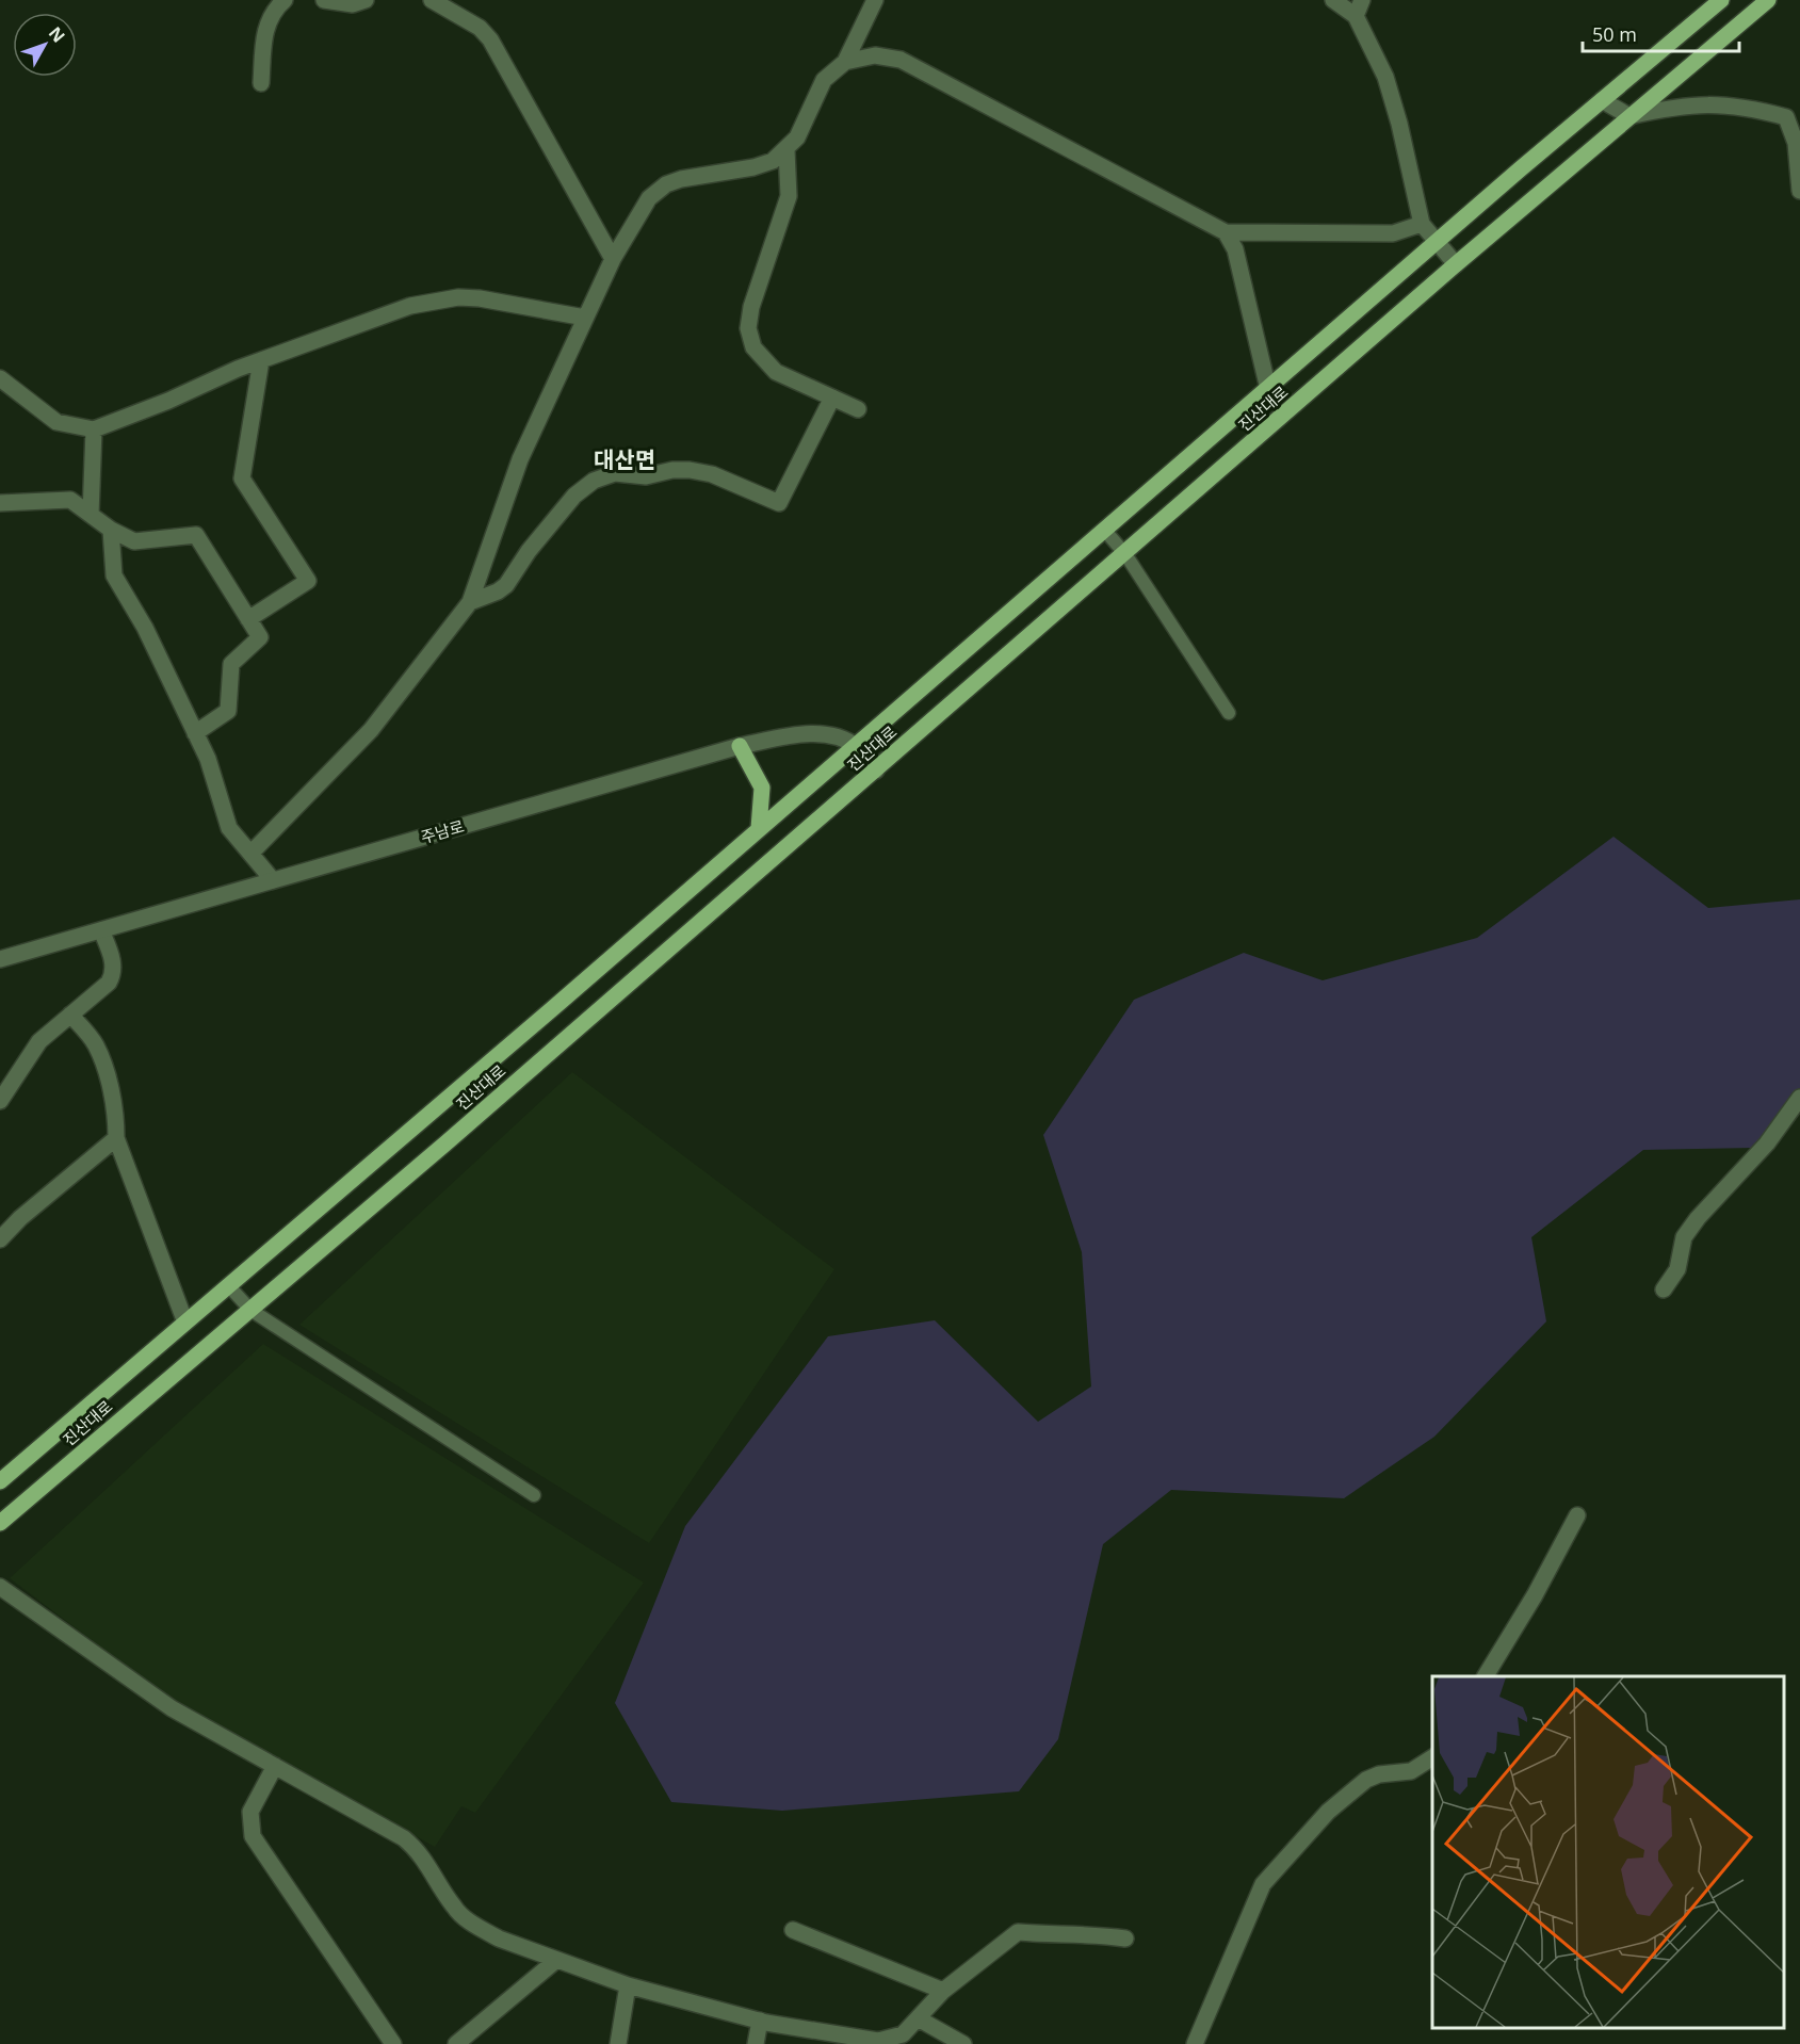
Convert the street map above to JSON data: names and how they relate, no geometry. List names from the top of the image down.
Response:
{
  "streets": {
    "main road": ["진산대로"],
    "street": ["주남로"]
  },
  "crossings": [
    ["진산대로", "주남로"]
  ],
  "districts": ["대산면"],
  "scale_bar": "50 m",
  "north": "top right"
}
